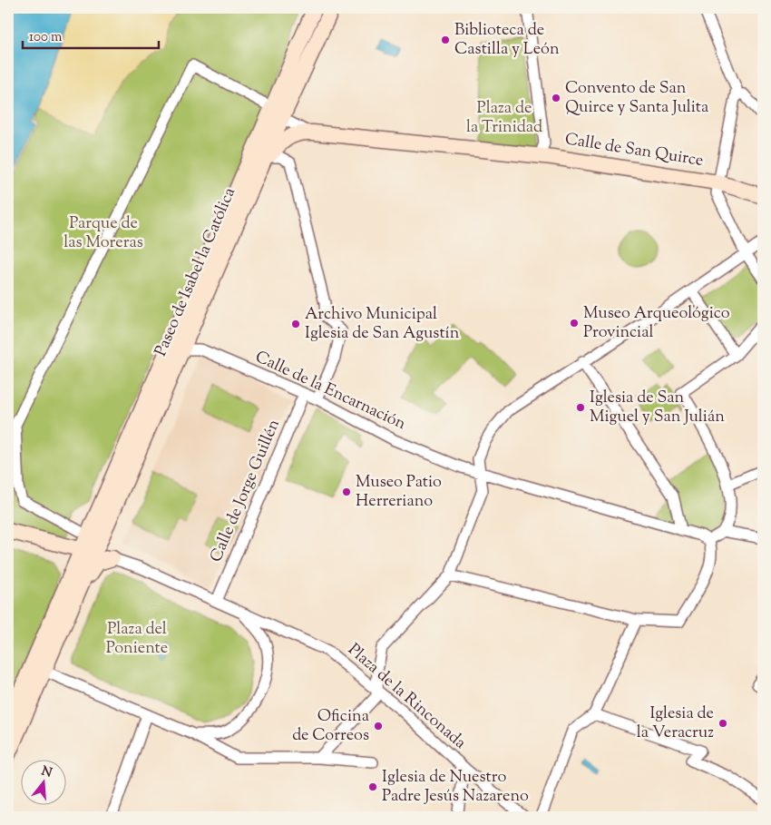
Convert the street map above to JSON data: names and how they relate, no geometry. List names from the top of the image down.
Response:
{
  "streets": {
    "main road": ["Calle de San Quirce", "Paseo de Isabel la Católica"],
    "street": ["Calle de la Encarnación", "Calle de Jorge Guillén", "Plaza de la Rinconada"]
  },
  "crossings": [
    ["Calle de San Quirce", "Paseo de Isabel la Católica"],
    ["Paseo de Isabel la Católica", "Calle de la Encarnación"],
    ["Calle de la Encarnación", "Calle de Jorge Guillén"]
  ],
  "parks": ["Plaza de la Trinidad", "Parque de las Moreras", "Plaza del Poniente"],
  "places": [
    "Biblioteca de Castilla y León",
    "Convento de San Quirce y Santa Julita",
    "Museo Arqueológico Provincial",
    "Archivo Municipal Iglesia de San Agustín",
    "Iglesia de San Miguel y San Julián",
    "Museo Patio Herreriano",
    "Iglesia de la Veracruz",
    "Oficina de Correos",
    "Iglesia de Nuestro Padre Jesús Nazareno"
  ],
  "scale_bar": "100 m",
  "north": "top"
}
